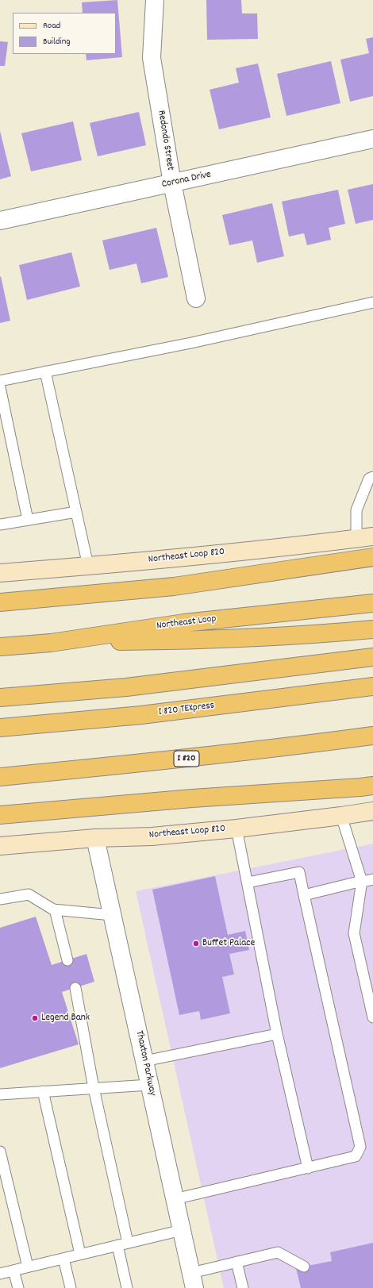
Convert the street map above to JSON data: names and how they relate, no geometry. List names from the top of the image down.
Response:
{
  "streets": {
    "highway": ["Northeast Loop", "I 820 TEXpress", "I 820"],
    "main road": ["Northeast Loop 820"],
    "street": ["Redondo Street", "Corona Drive", "Thaxton Parkway"]
  },
  "crossings": [
    ["Redondo Street", "Corona Drive"],
    ["Northeast Loop 820", "Thaxton Parkway"]
  ],
  "places": ["Buffet Palace", "Legend Bank"],
  "legend": ["Road", "Building"]
}
